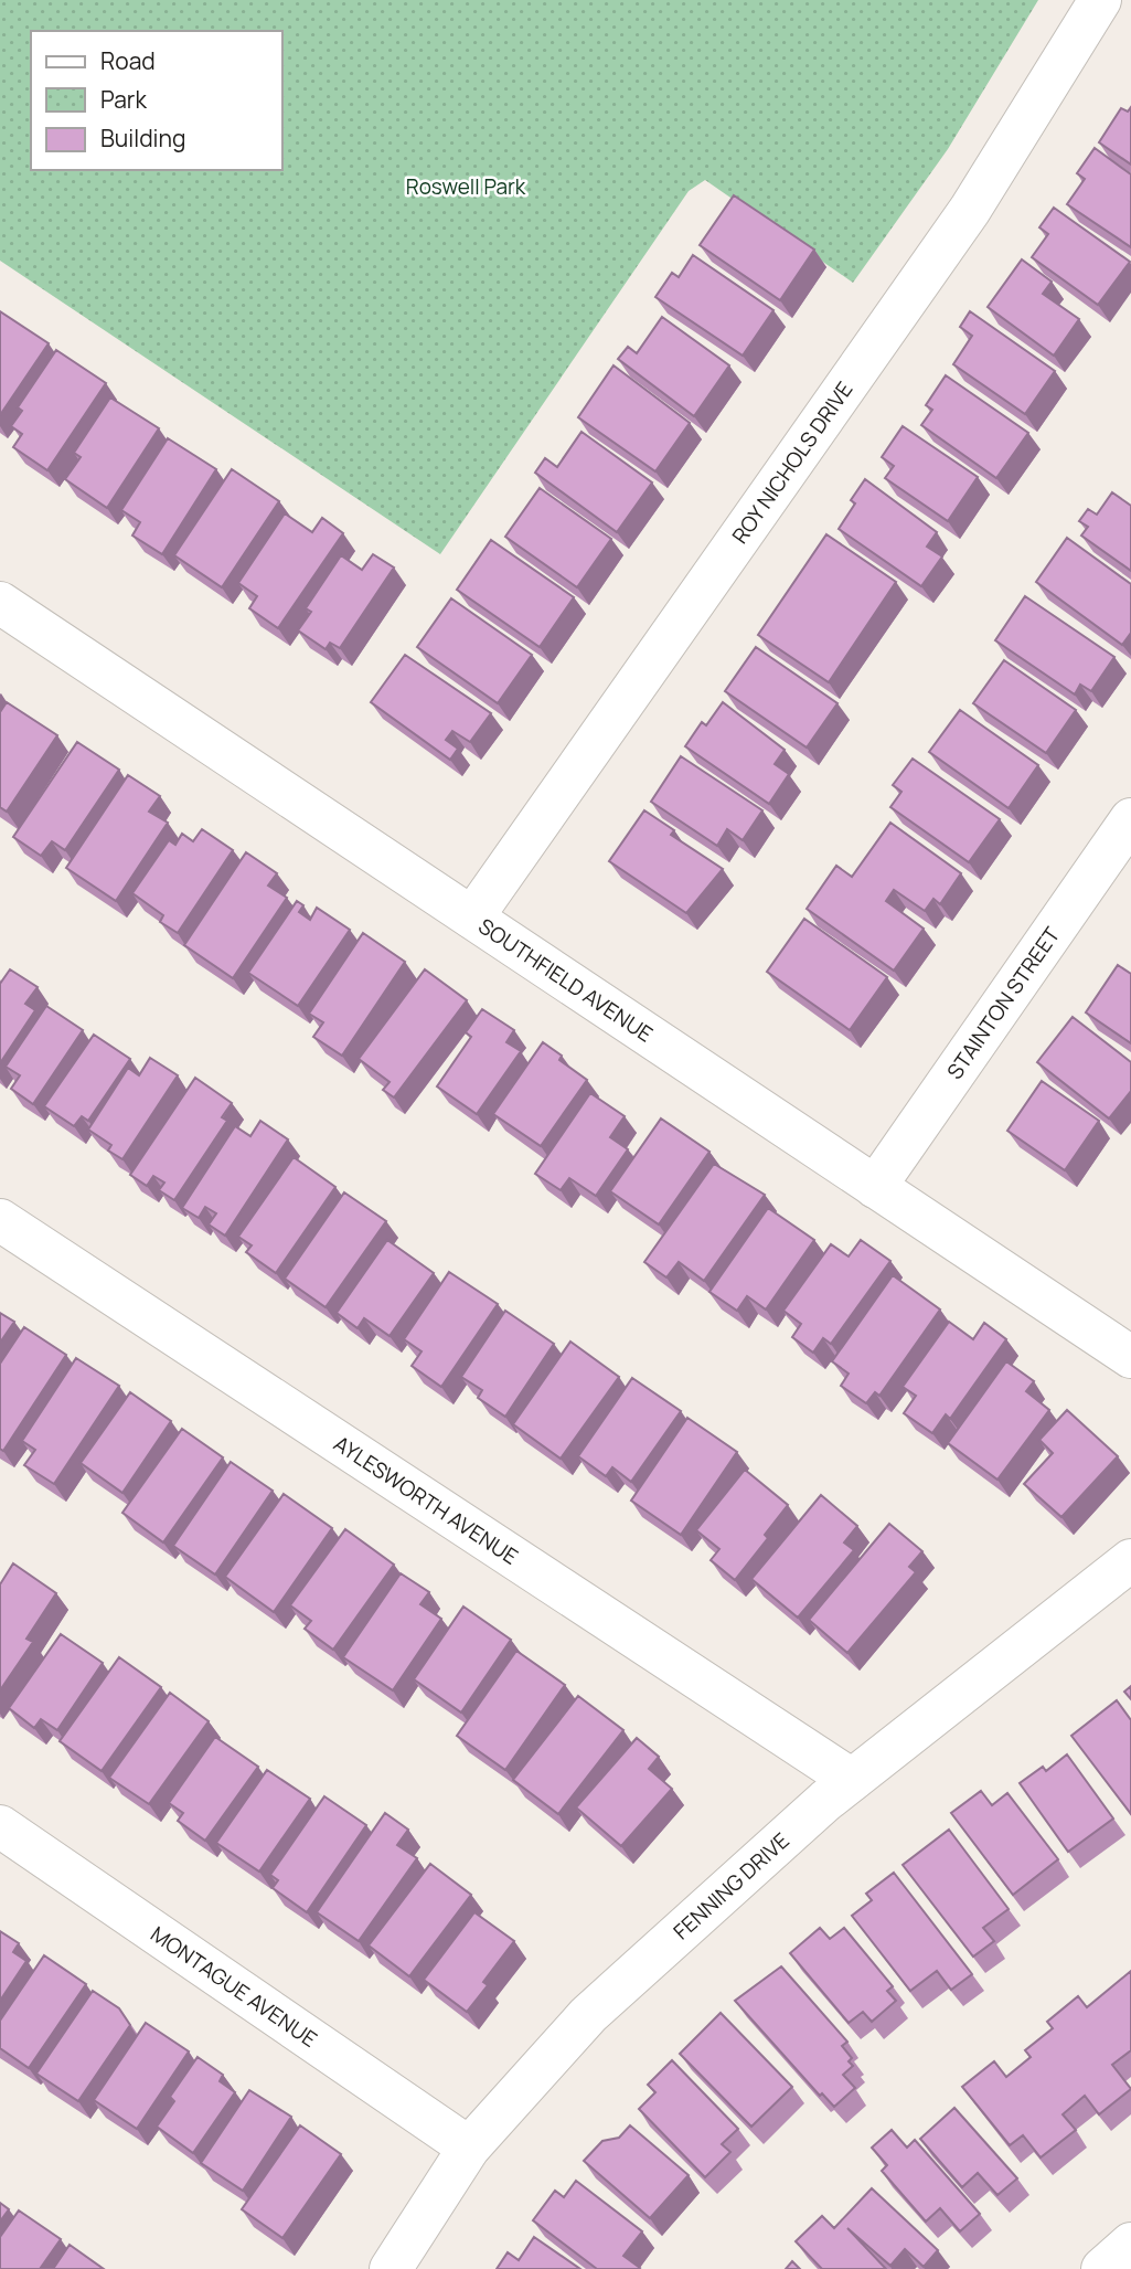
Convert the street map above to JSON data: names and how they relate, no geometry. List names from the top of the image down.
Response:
{
  "streets": {
    "street": [
      "ROY NICHOLS DRIVE",
      "SOUTHFIELD AVENUE",
      "STAINTON STREET",
      "AYLESWORTH AVENUE",
      "FENNING DRIVE",
      "MONTAGUE AVENUE"
    ]
  },
  "crossings": [
    ["ROY NICHOLS DRIVE", "SOUTHFIELD AVENUE"],
    ["SOUTHFIELD AVENUE", "STAINTON STREET"],
    ["AYLESWORTH AVENUE", "FENNING DRIVE"],
    ["FENNING DRIVE", "MONTAGUE AVENUE"]
  ],
  "parks": ["Roswell Park"],
  "legend": ["Road", "Park", "Building"]
}
